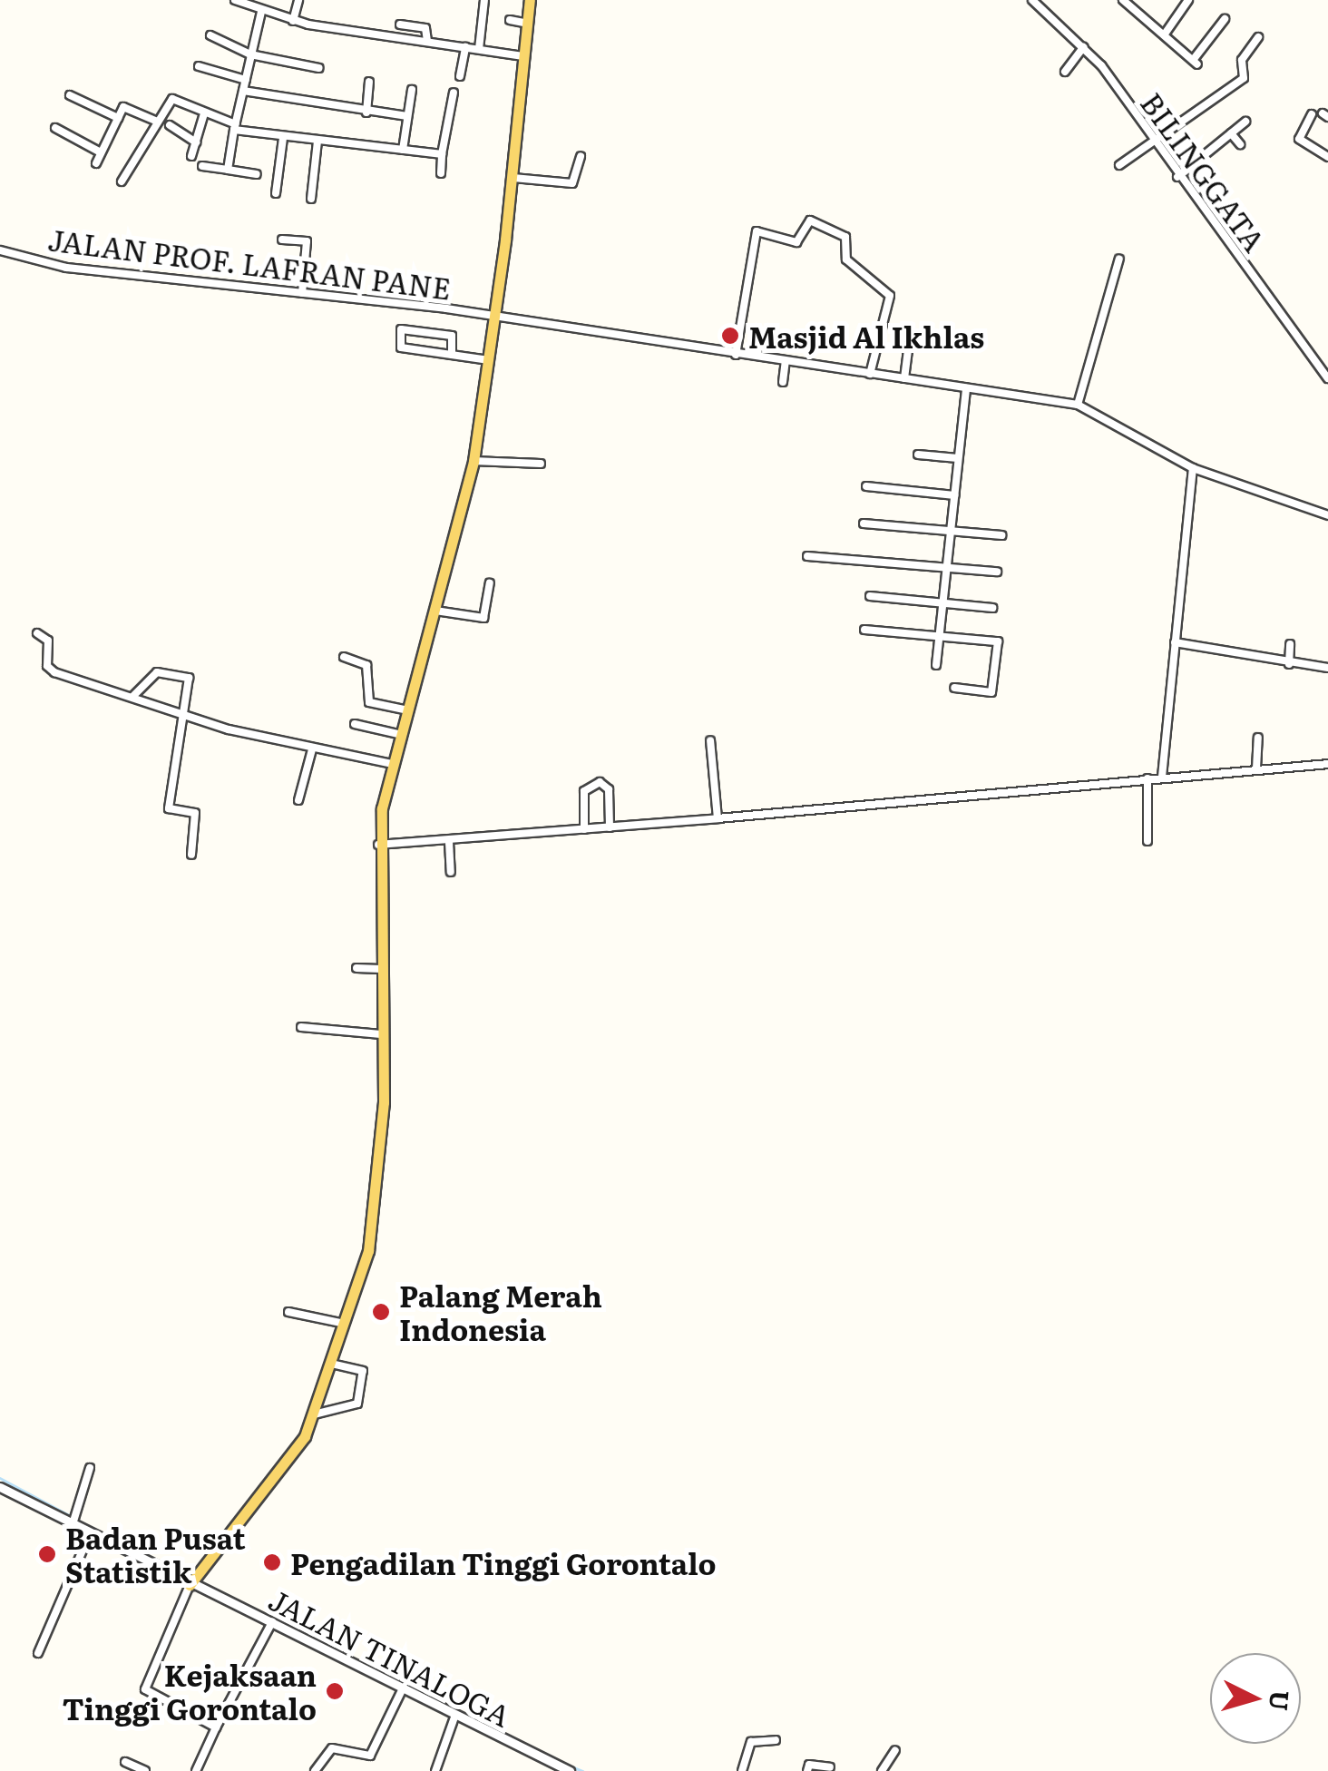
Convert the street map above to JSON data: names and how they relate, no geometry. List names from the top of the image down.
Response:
{
  "streets": {
    "street": ["BILINGGATA", "JALAN PROF. LAFRAN PANE", "JALAN TINALOGA"]
  },
  "places": [
    "Masjid Al Ikhlas",
    "Palang Merah Indonesia",
    "Badan Pusat Statistik",
    "Pengadilan Tinggi Gorontalo",
    "Kejaksaan Tinggi Gorontalo"
  ],
  "north": "right"
}
